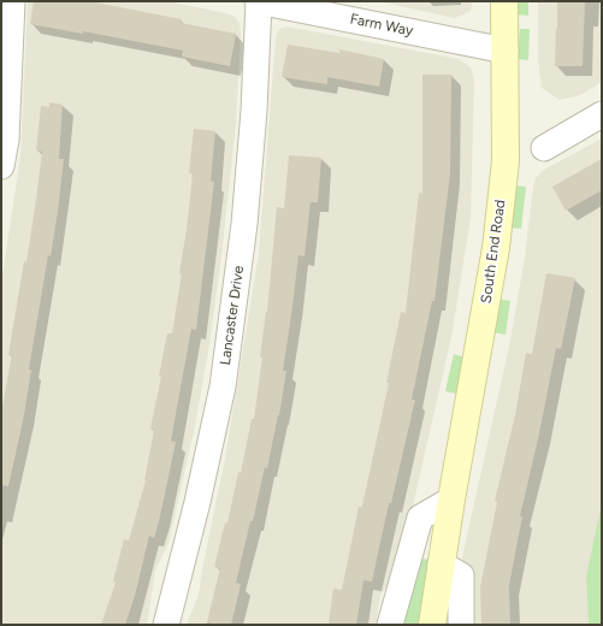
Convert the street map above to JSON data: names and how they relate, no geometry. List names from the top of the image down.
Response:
{
  "streets": {
    "street": ["Farm Way", "South End Road", "Lancaster Drive"]
  },
  "crossings": [
    ["Farm Way", "South End Road"],
    ["Farm Way", "Lancaster Drive"]
  ]
}
